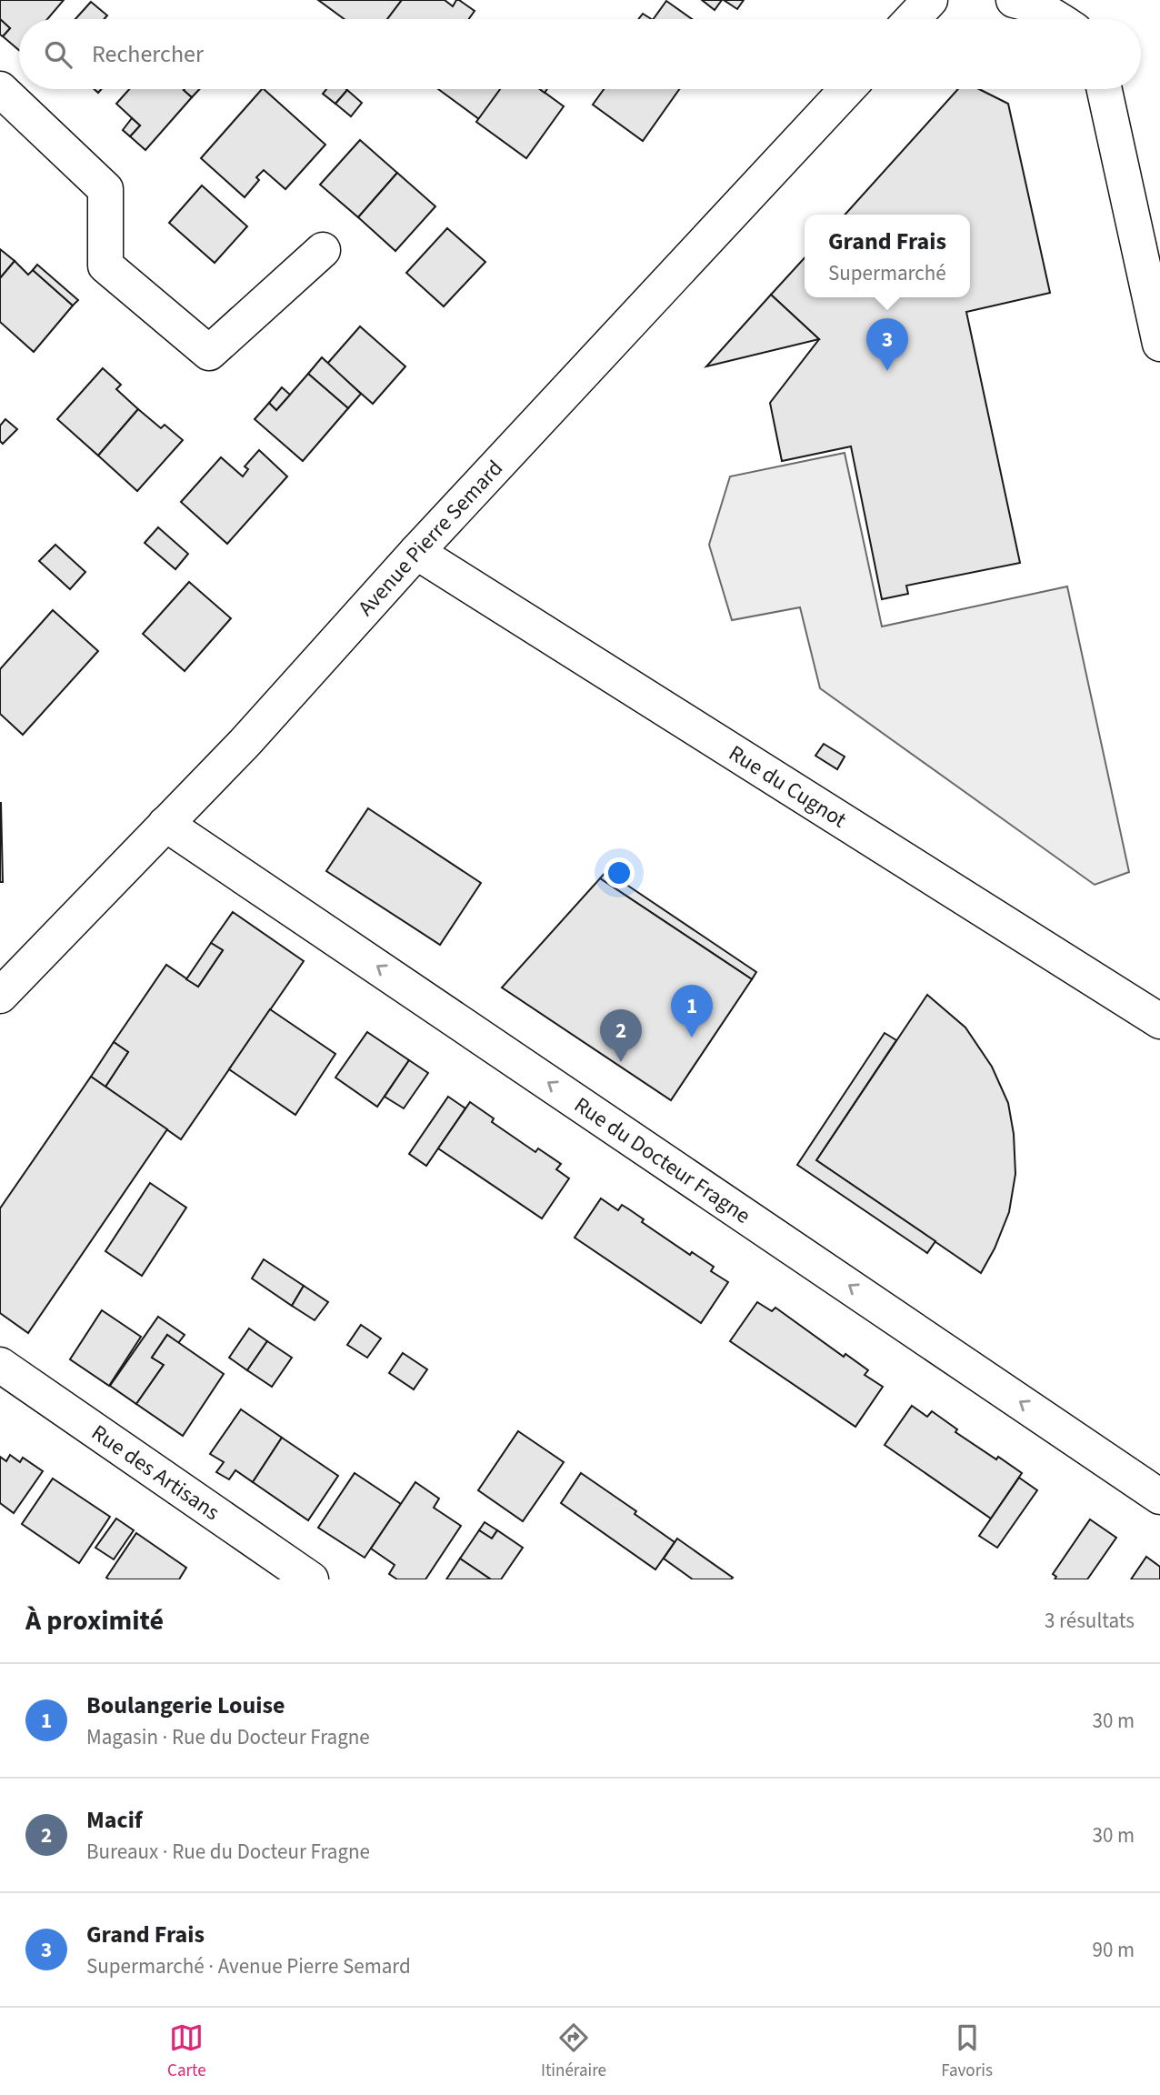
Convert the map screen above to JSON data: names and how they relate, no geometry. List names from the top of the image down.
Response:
{
  "streets": {
    "street": [
      "Avenue Pierre Semard",
      "Rue du Cugnot",
      "Rue du Docteur Fragne",
      "Rue des Artisans"
    ]
  },
  "crossings": [
    ["Avenue Pierre Semard", "Rue du Cugnot"],
    ["Avenue Pierre Semard", "Rue du Docteur Fragne"]
  ],
  "one_way": ["Rue du Docteur Fragne"],
  "page": {
    "search": "Rechercher",
    "popup": ["Grand Frais", "Supermarché"],
    "pins": ["3", "1", "2"],
    "heading": ["À proximité", "3 résultats"],
    "list": [
      {
        "mark": "1",
        "name": "Boulangerie Louise",
        "note": "Magasin · Rue du Docteur Fragne",
        "value": "30 m"
      },
      {
        "mark": "2",
        "name": "Macif",
        "note": "Bureaux · Rue du Docteur Fragne",
        "value": "30 m"
      },
      {
        "mark": "3",
        "name": "Grand Frais",
        "note": "Supermarché · Avenue Pierre Semard",
        "value": "90 m"
      }
    ],
    "nav": ["Carte", "Itinéraire", "Favoris"]
  }
}
